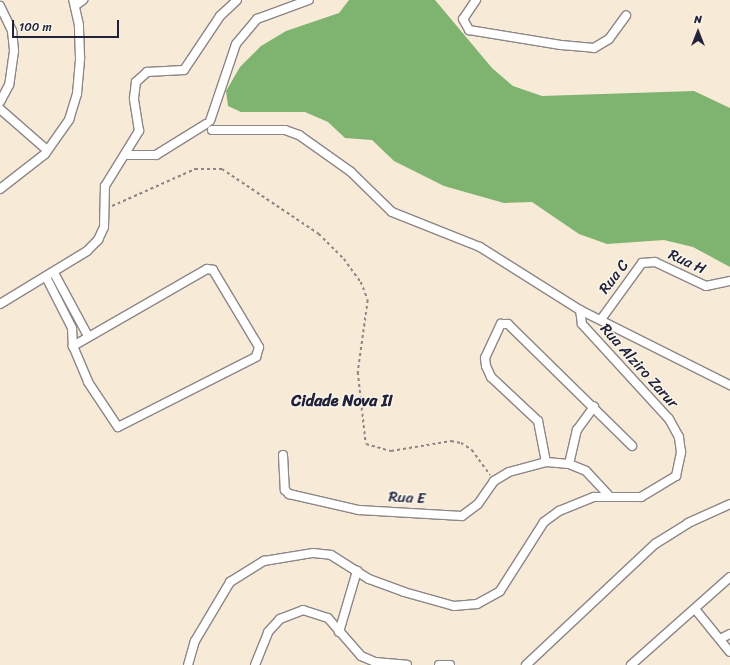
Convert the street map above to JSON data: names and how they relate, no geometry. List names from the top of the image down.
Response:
{
  "streets": {
    "street": [
      "Rua H",
      "Rua C",
      "Rua Alziro Zarur",
      "Rua E"
    ]
  },
  "crossings": [
    ["Rua H", "Rua C"]
  ],
  "districts": ["Cidade Nova II"],
  "scale_bar": "100 m",
  "north": "top"
}
